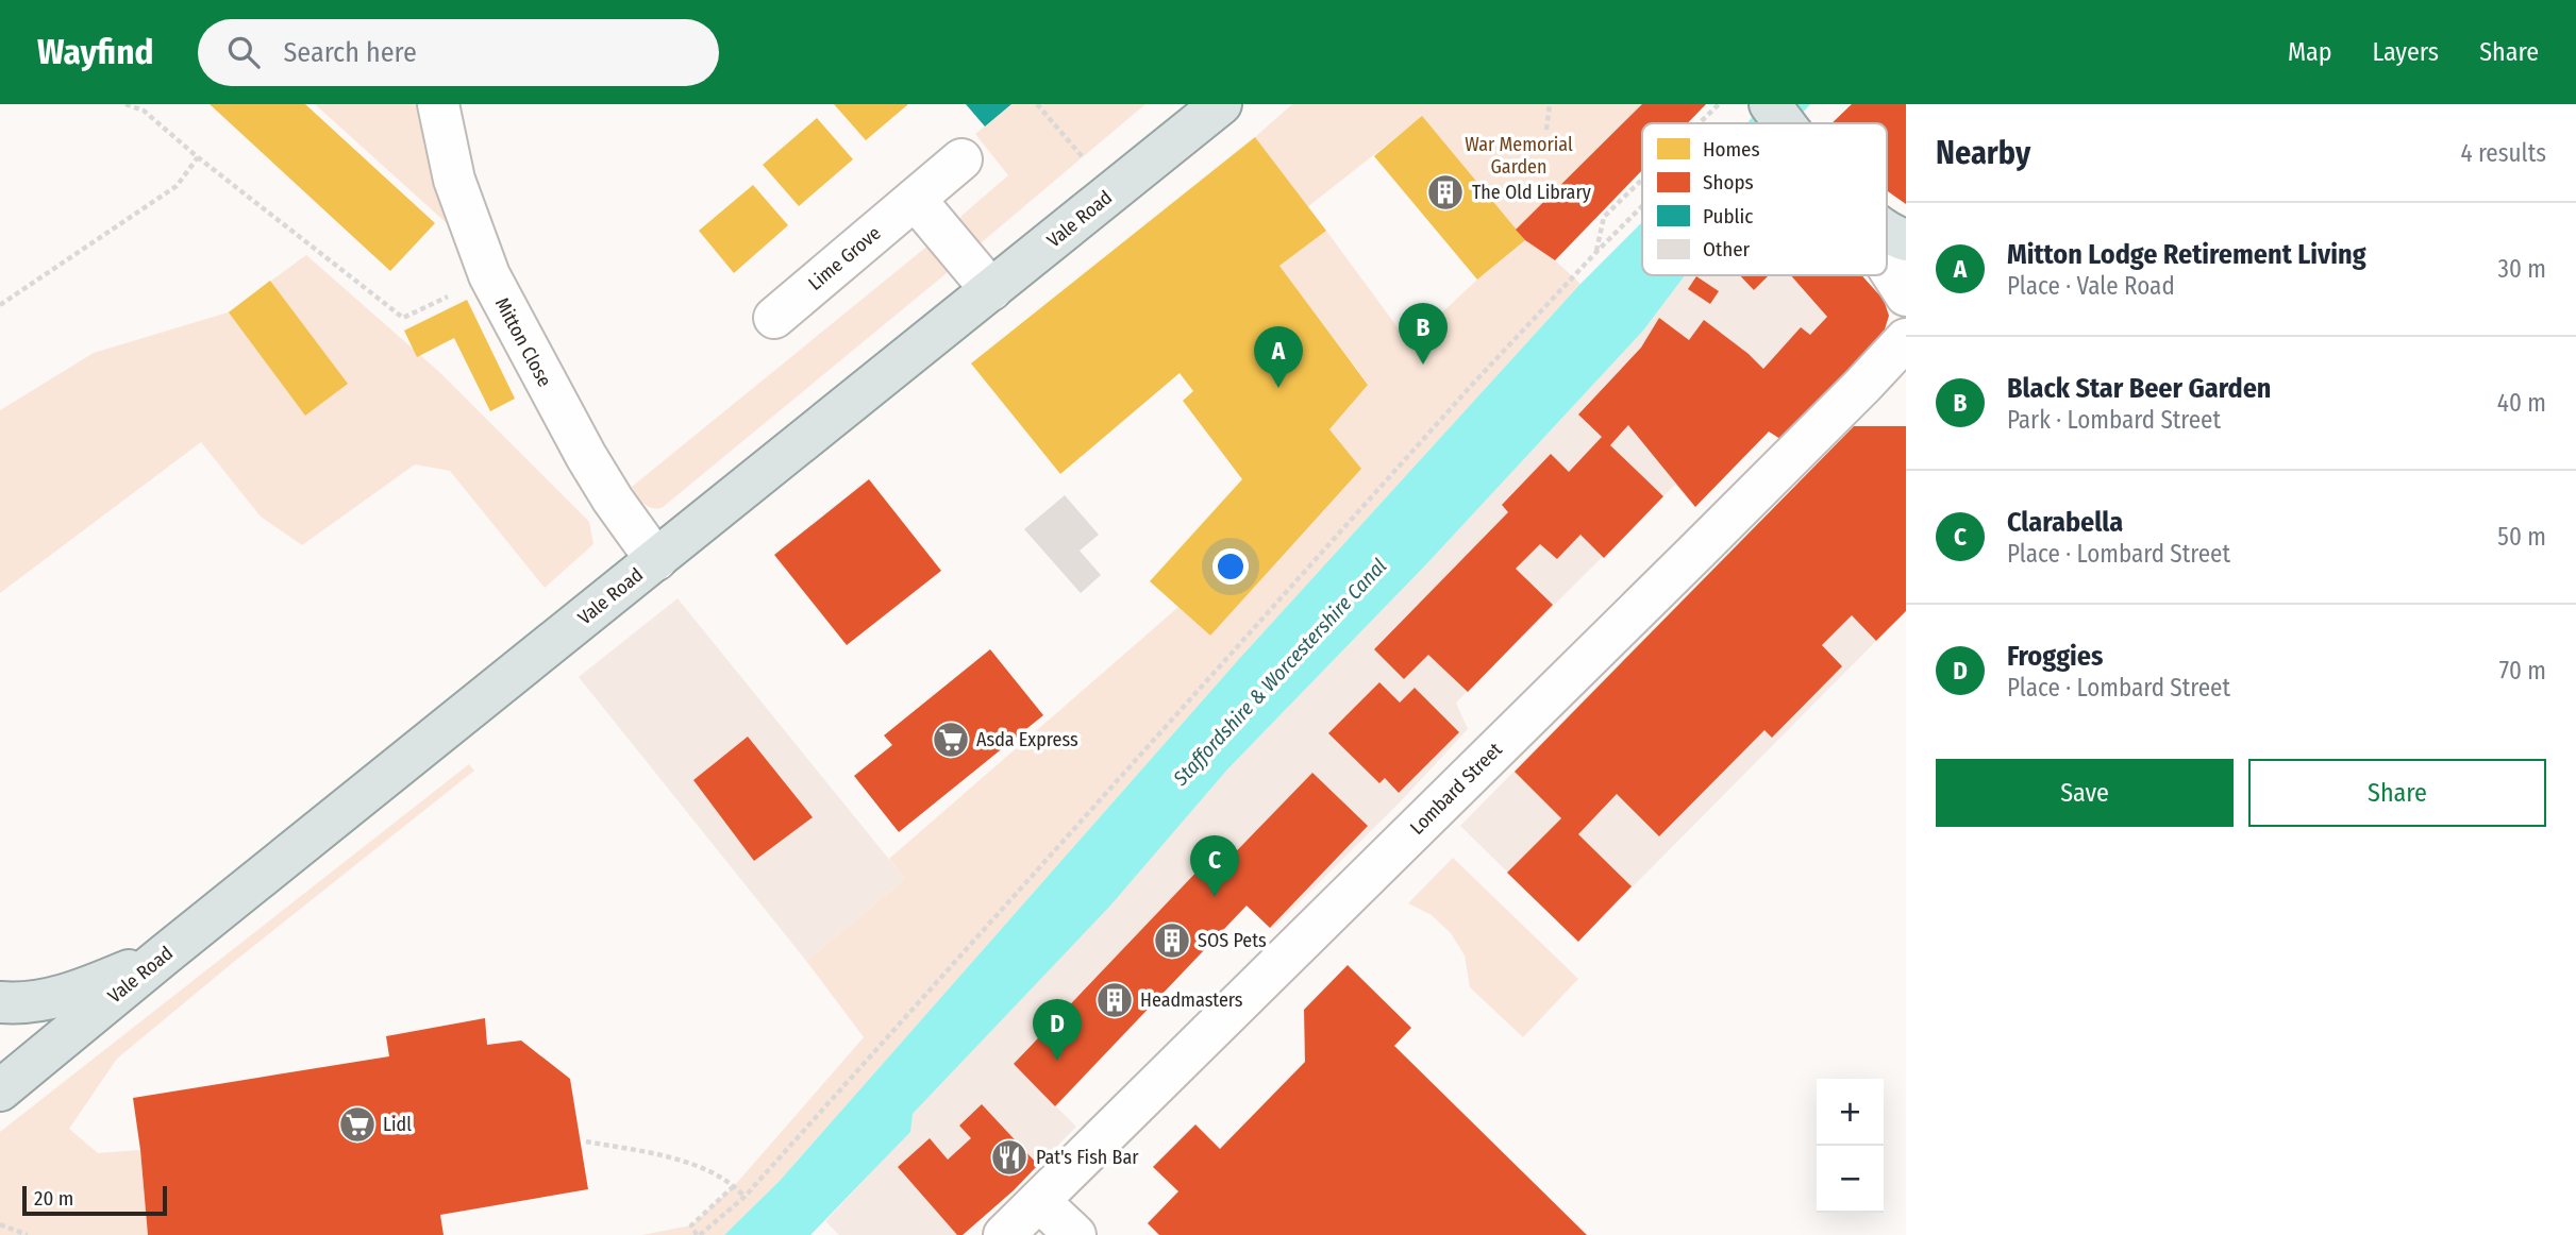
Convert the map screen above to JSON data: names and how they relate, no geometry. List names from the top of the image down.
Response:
{
  "streets": {
    "main road": ["Vale Road"],
    "street": ["Lime Grove", "Mitton Close", "Lombard Street"]
  },
  "crossings": [
    ["Vale Road", "Mitton Close"]
  ],
  "water": ["Staffordshire & Worcestershire Canal"],
  "parks": ["War Memorial Garden"],
  "places": {
    "building": ["The Old Library", "SOS Pets", "Headmasters"],
    "supermarket": ["Asda Express", "Lidl"],
    "restaurant": ["Pat's Fish Bar"]
  },
  "legend": [
    "Homes",
    "Shops",
    "Public",
    "Other"
  ],
  "scale_bar": "20 m",
  "page": {
    "header": "Wayfind",
    "search": "Search here",
    "nav": ["Map", "Layers", "Share"],
    "heading": ["Nearby", "4 results"],
    "list": [
      {
        "mark": "A",
        "name": "Mitton Lodge Retirement Living",
        "note": "Place · Vale Road",
        "value": "30 m"
      },
      {
        "mark": "B",
        "name": "Black Star Beer Garden",
        "note": "Park · Lombard Street",
        "value": "40 m"
      },
      {
        "mark": "C",
        "name": "Clarabella",
        "note": "Place · Lombard Street",
        "value": "50 m"
      },
      {
        "mark": "D",
        "name": "Froggies",
        "note": "Place · Lombard Street",
        "value": "70 m"
      }
    ],
    "pins": [
      "B",
      "A",
      "C",
      "D"
    ],
    "buttons": ["Save", "Share"],
    "map_buttons": ["+", "−"],
    "scale": "20 m"
  }
}
